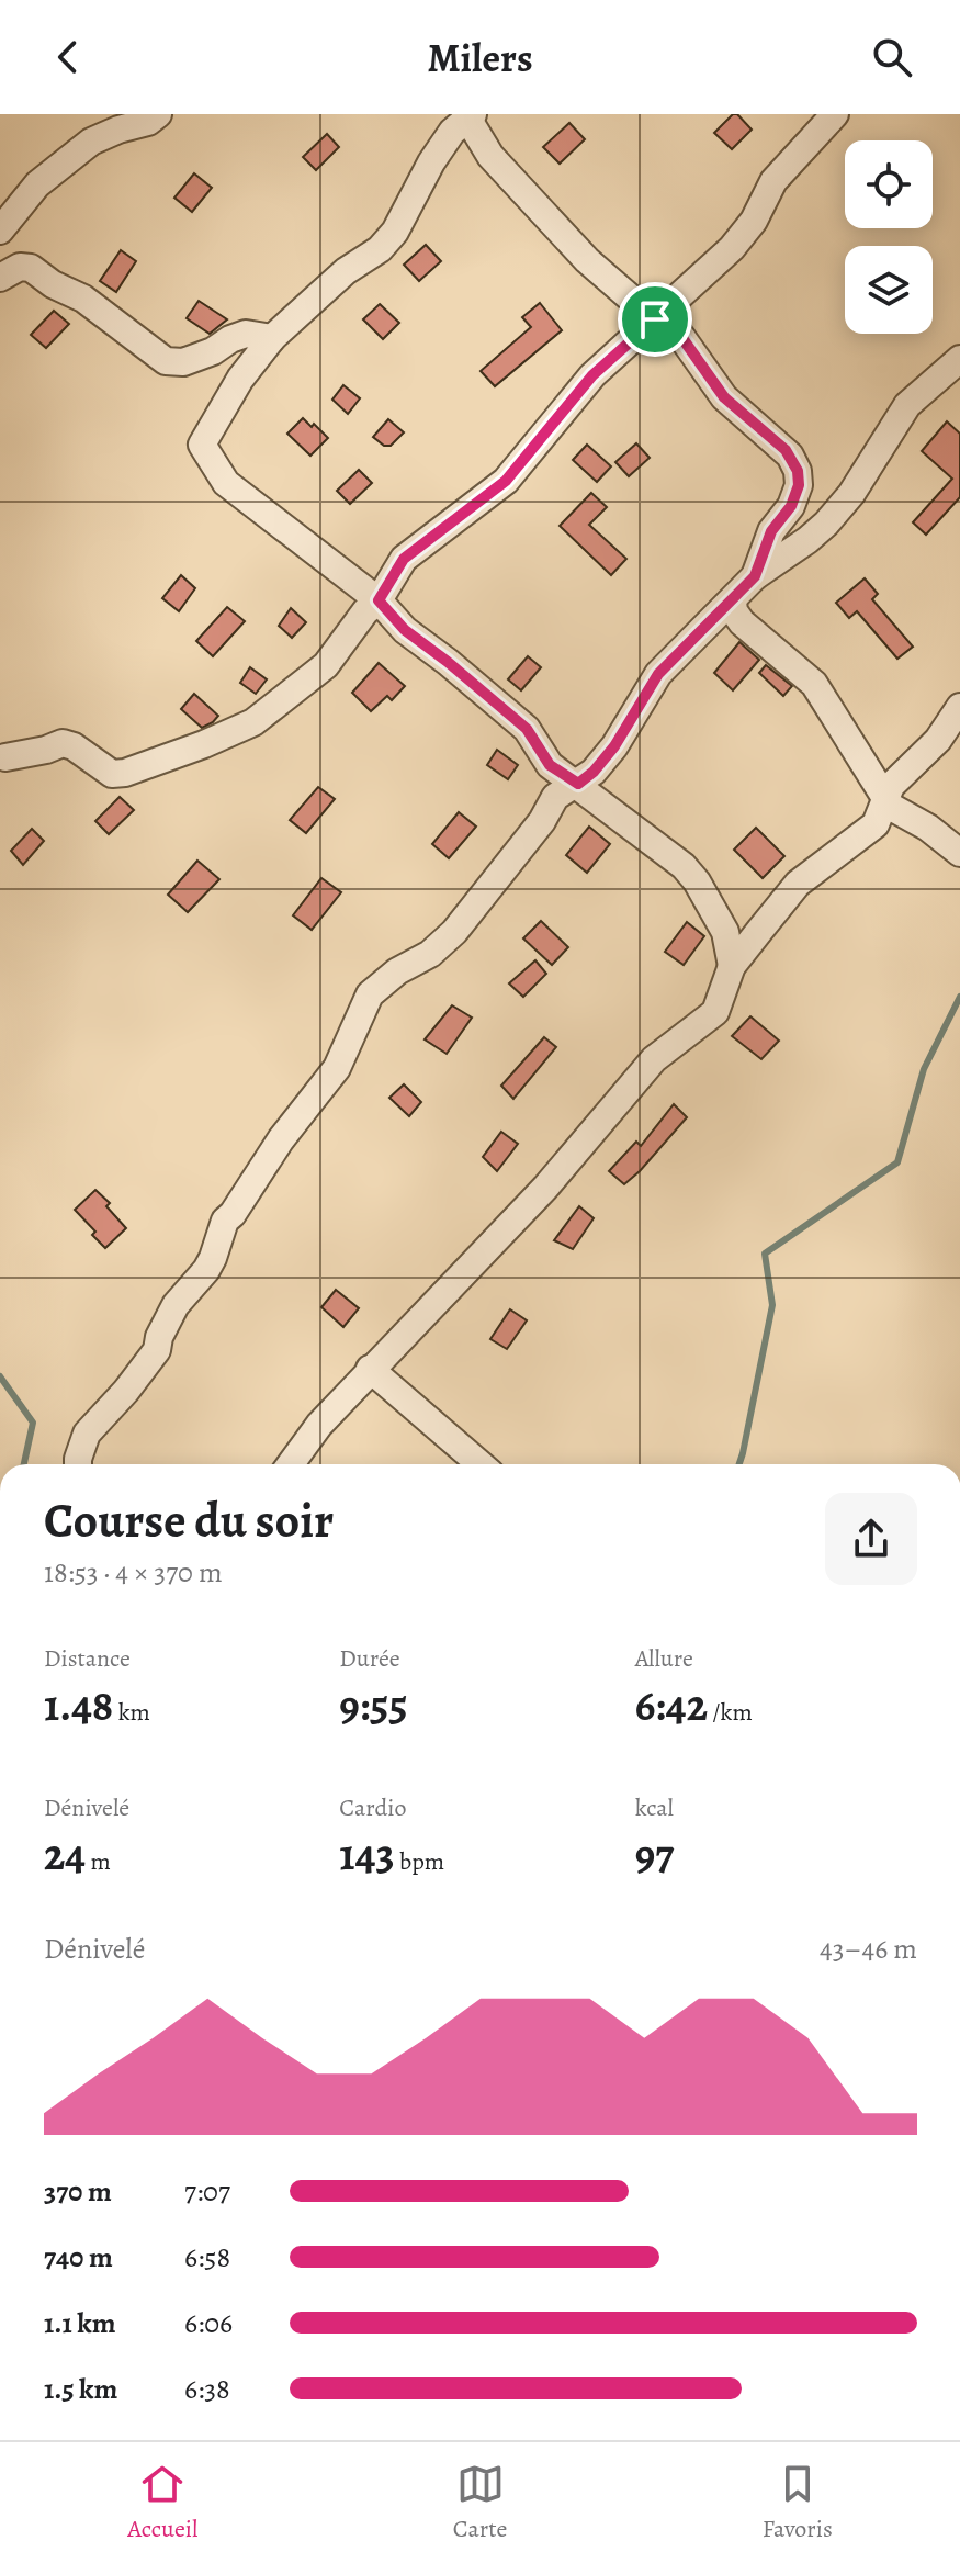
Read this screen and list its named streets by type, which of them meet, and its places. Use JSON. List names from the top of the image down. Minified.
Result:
{"page":{"header":"Milers","heading":["Course du soir","18:53 · 4 × 370 m"],"stats":[["Distance","1.48 km"],["Durée","9:55"],["Allure","6:42 /km"],["Dénivelé","24 m"],["Cardio","143 bpm"],["kcal","97"]],"chart":["Dénivelé","43–46 m"],"list":[{"name":"370 m","note":"7:07"},{"name":"740 m","note":"6:58"},{"name":"1.1 km","note":"6:06"},{"name":"1.5 km","note":"6:38"}],"tabs":["Accueil","Carte","Favoris"]}}
